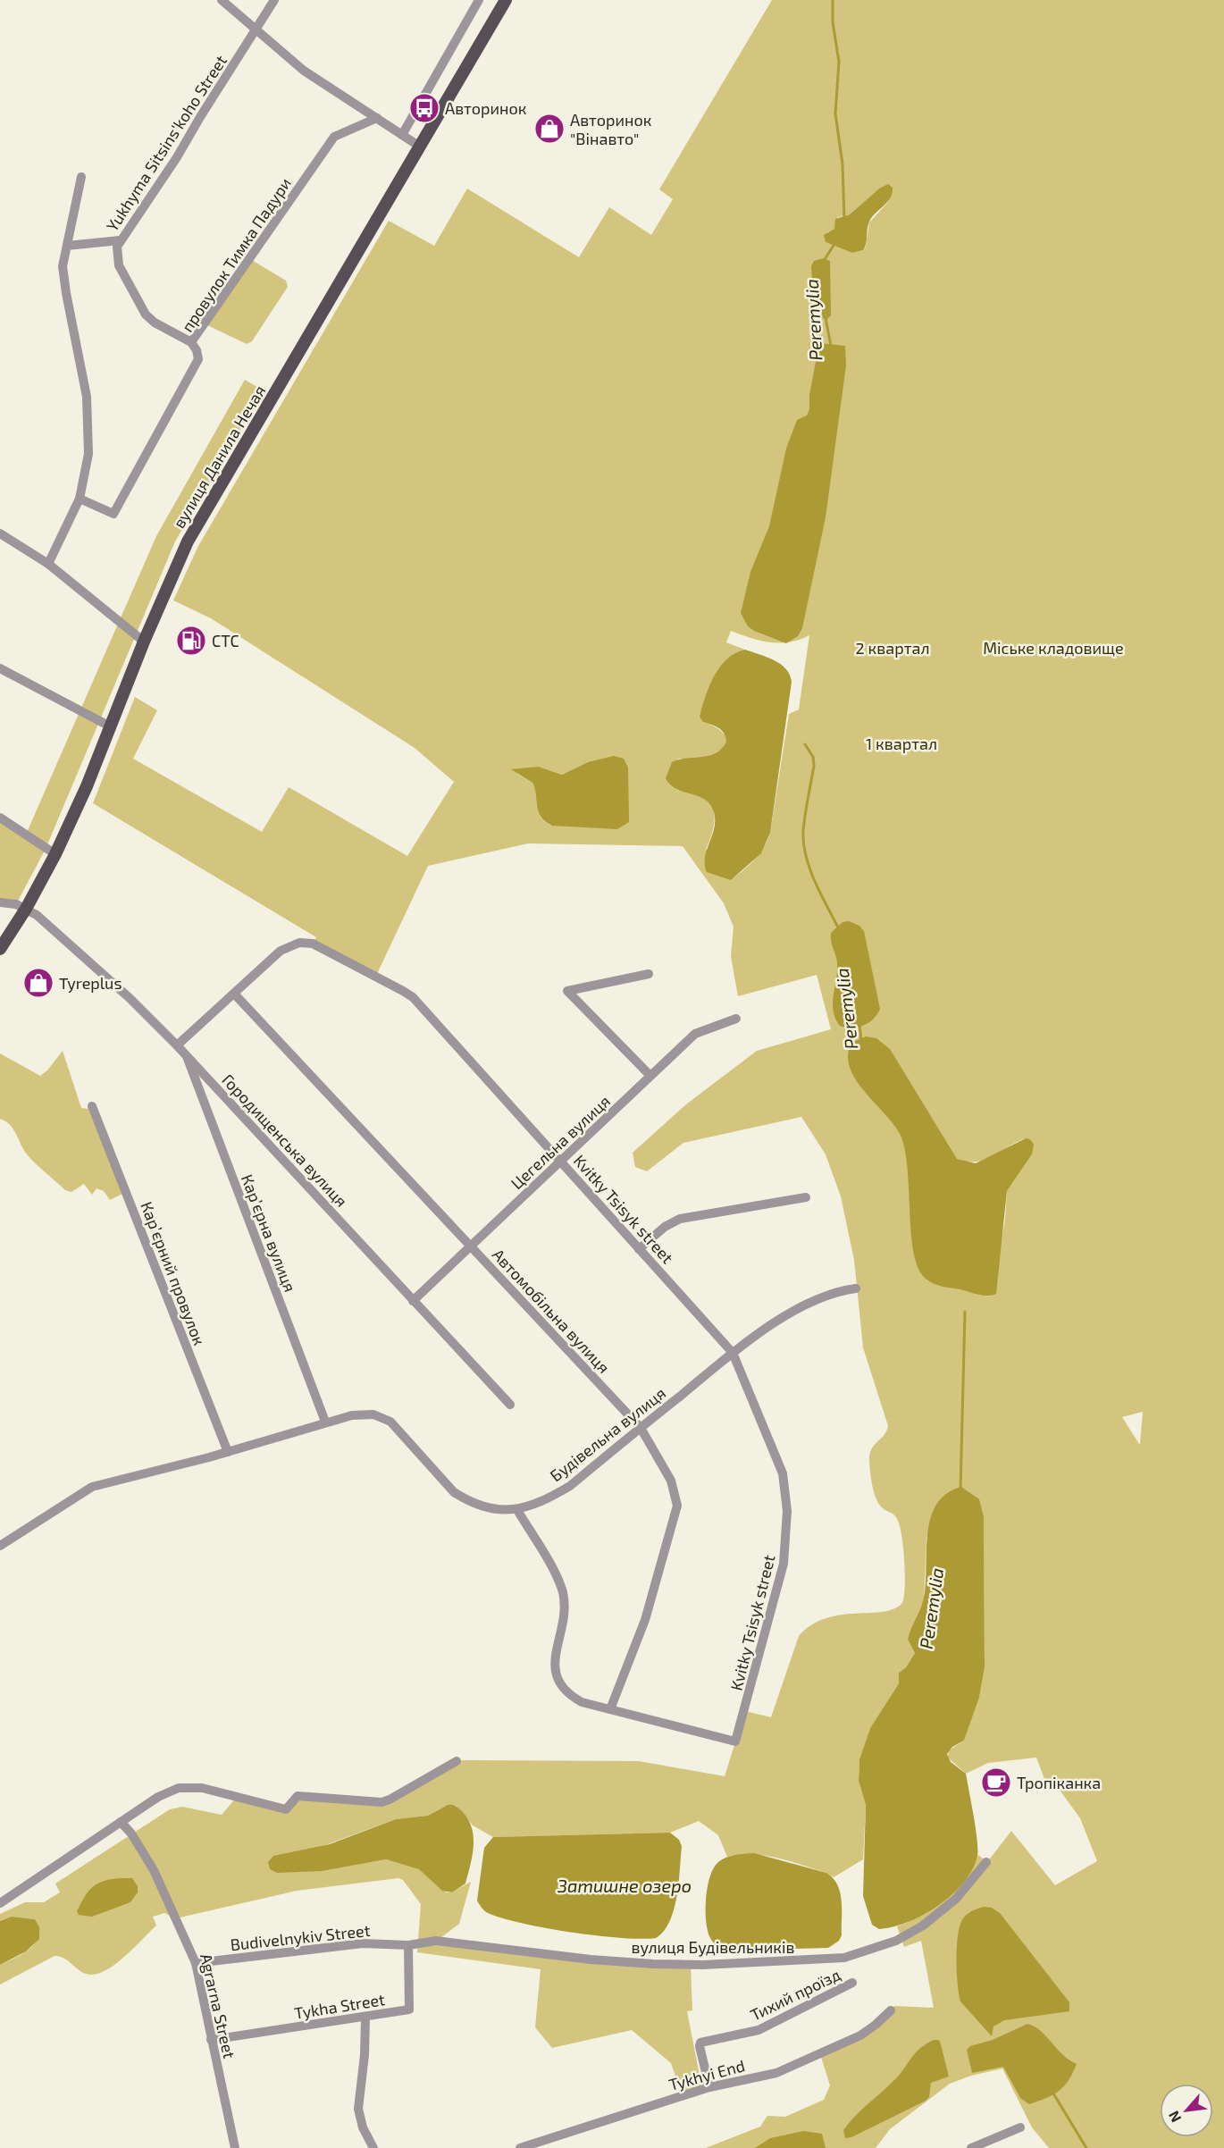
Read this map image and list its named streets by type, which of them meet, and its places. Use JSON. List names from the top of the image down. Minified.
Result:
{"streets":{"main road":["вулиця Данила Нечая"],"street":["Yukhyma Sitsins'koho Street","провулок Тимка Падури","Городищенська вулиця","Цегельна вулиця","Kvitky Tsisyk street","Карʼєрна вулиця","Карʼєрний провулок","Автомобільна вулиця","Будівельна вулиця","Budivelnykiv Street","вулиця Будівельників","Тихий проїзд","Agrarna Street","Tykha Street","Tykhyi End"]},"crossings":[["Yukhyma Sitsins'koho Street","провулок Тимка Падури"],["вулиця Данила Нечая","Городищенська вулиця"],["Городищенська вулиця","Цегельна вулиця"],["Городищенська вулиця","Kvitky Tsisyk street"],["Городищенська вулиця","Карʼєрна вулиця"],["Цегельна вулиця","Kvitky Tsisyk street"],["Цегельна вулиця","Автомобільна вулиця"],["Kvitky Tsisyk street","Автомобільна вулиця"],["Kvitky Tsisyk street","Будівельна вулиця"],["Карʼєрна вулиця","Будівельна вулиця"],["Карʼєрний провулок","Будівельна вулиця"],["Автомобільна вулиця","Будівельна вулиця"],["Budivelnykiv Street","вулиця Будівельників"],["Budivelnykiv Street","Agrarna Street"],["Budivelnykiv Street","Tykha Street"],["вулиця Будівельників","Tykha Street"],["Тихий проїзд","Tykhyi End"],["Agrarna Street","Tykha Street"]],"water":["Peremylia","Затишне озеро"],"parks":["2 квартал","Міське кладовище","1 квартал"],"places":{"bus stop":["Авторинок"],"shop":["Авторинок \"Вінавто\"","Tyreplus"],"fuel station":["СТС"],"cafe":["Тропіканка"]},"north":"bottom left"}
